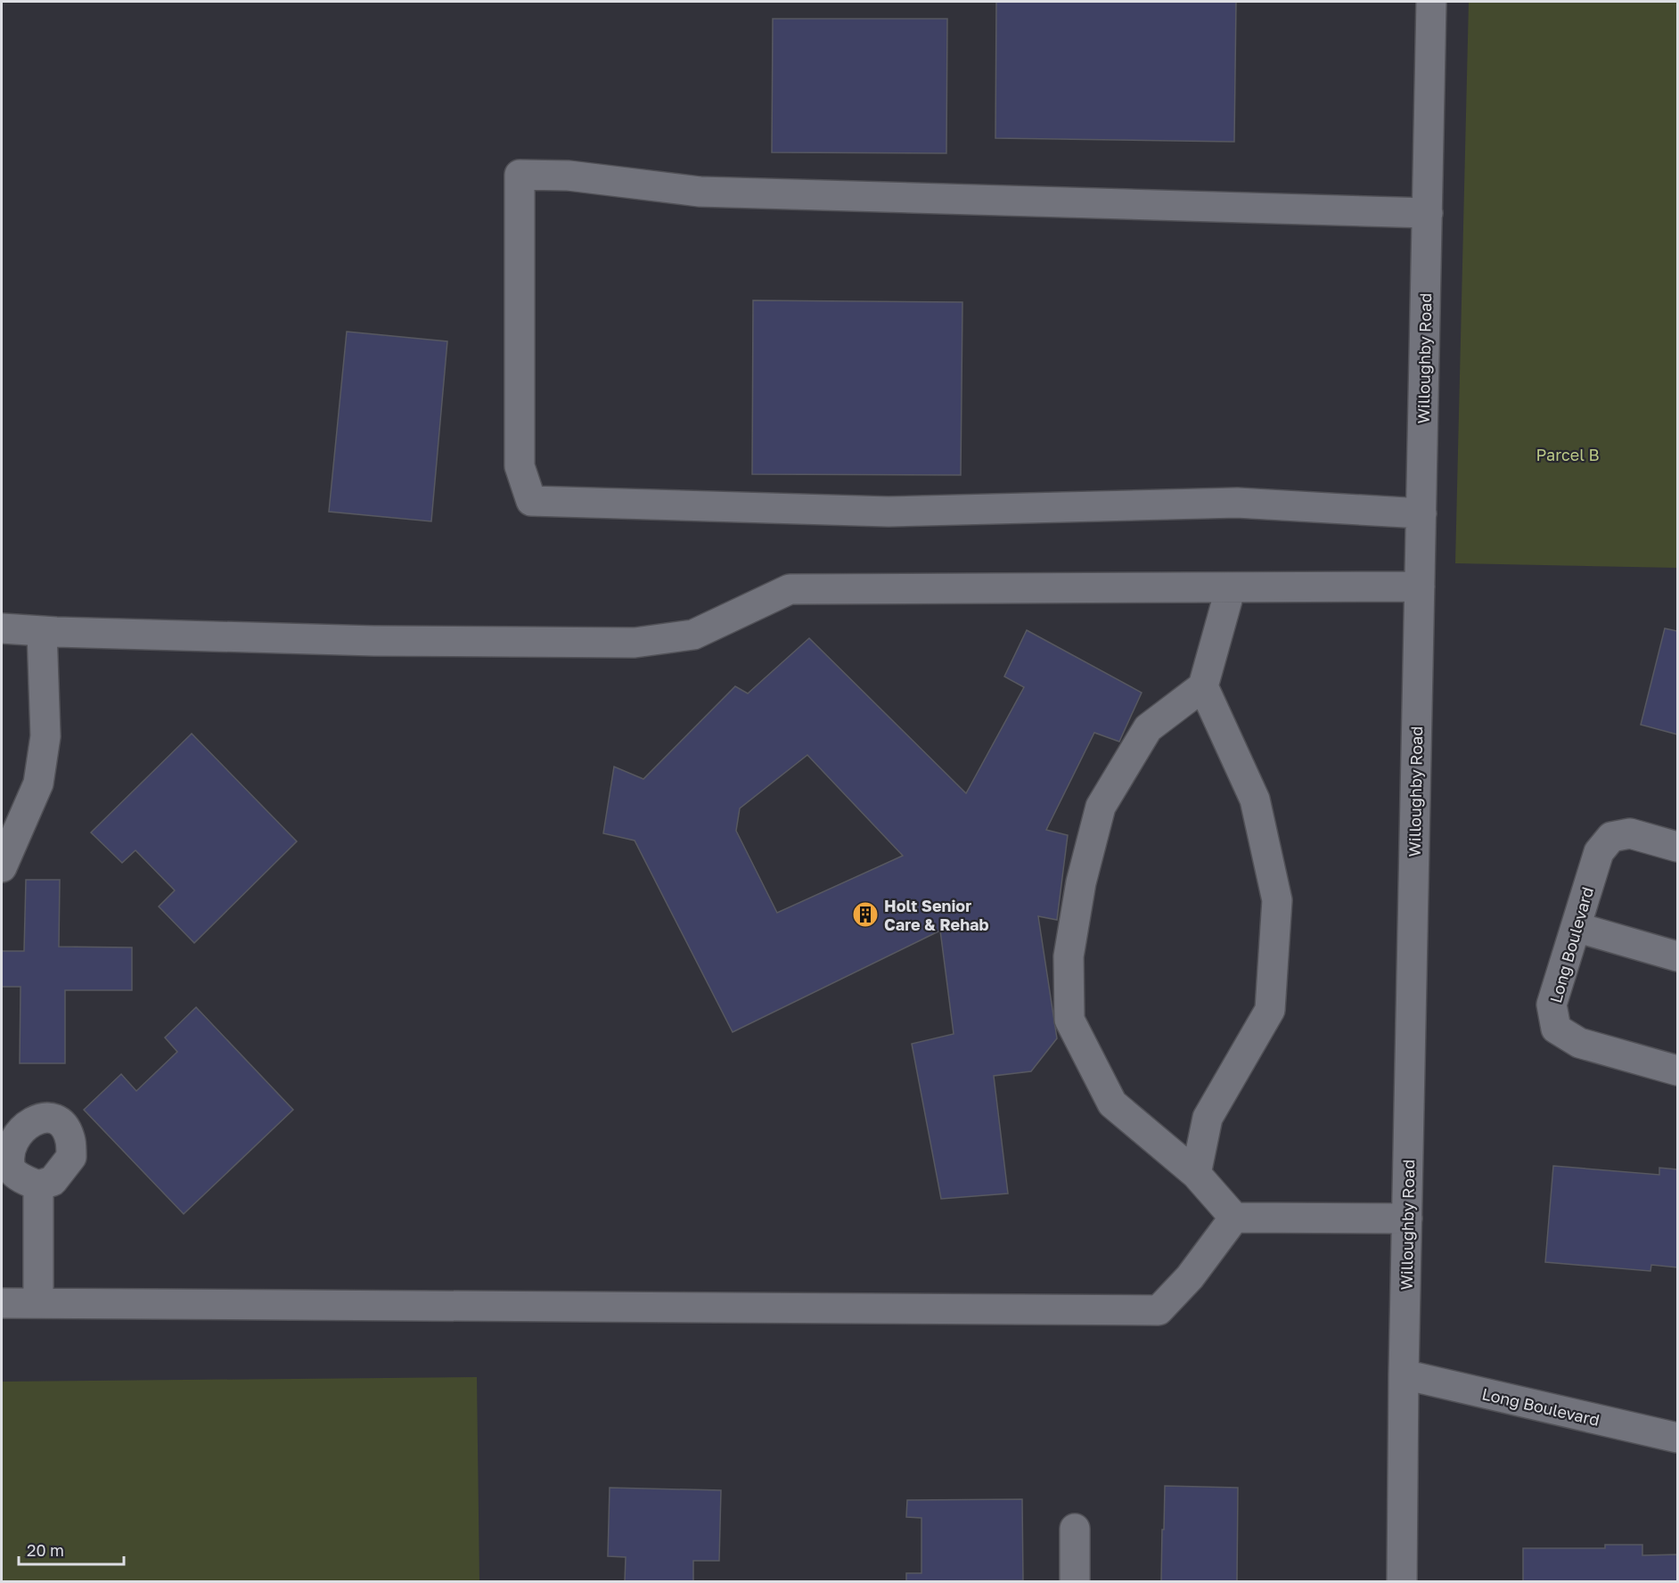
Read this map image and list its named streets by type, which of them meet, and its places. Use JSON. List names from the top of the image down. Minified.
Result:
{"streets":{"street":["Willoughby Road","Long Boulevard"]},"crossings":[["Willoughby Road","Long Boulevard"]],"parks":["Parcel B"],"places":{"building":["Holt Senior Care & Rehab"]},"scale_bar":"20 m"}
